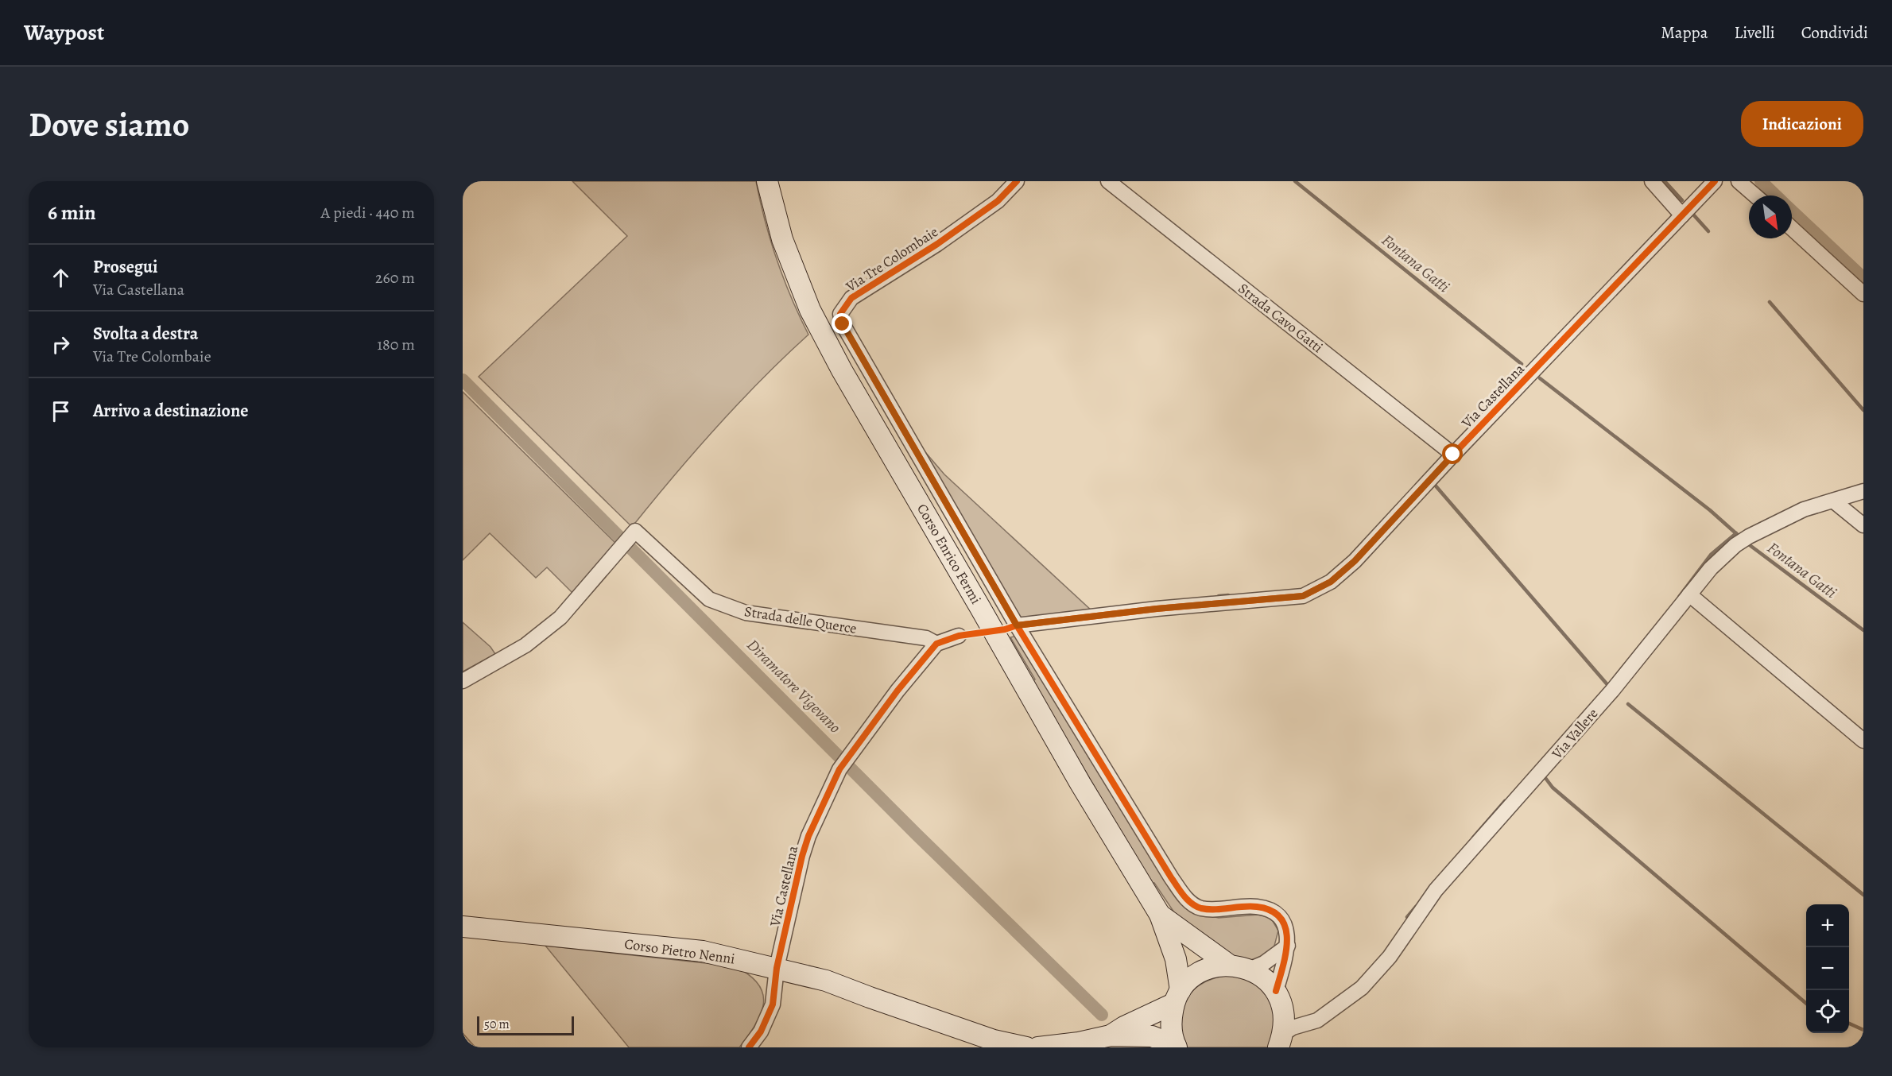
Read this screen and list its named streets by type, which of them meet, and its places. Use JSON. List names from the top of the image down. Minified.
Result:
{"streets":{"main road":["Corso Enrico Fermi","Corso Pietro Nenni"],"street":["Via Tre Colombaie","Strada Cavo Gatti","Via Castellana","Strada delle Querce","Via Vallere"]},"crossings":[["Via Tre Colombaie","Via Castellana"],["Strada Cavo Gatti","Via Castellana"],["Via Castellana","Strada delle Querce"],["Via Castellana","Corso Pietro Nenni"]],"water":["Fontana Gatti","Diramatore Vigevano"],"scale_bar":"50 m","north":"bottom right","page":{"header":"Waypost","nav":["Mappa","Livelli","Condividi"],"buttons":"Indicazioni","title":"Dove siamo","heading":["6 min","A piedi · 440 m"],"list":[["Prosegui","Via Castellana","260 m"],["Svolta a destra","Via Tre Colombaie","180 m"],"Arrivo a destinazione"],"map_buttons":["+","−"],"scale":"50 m"}}
